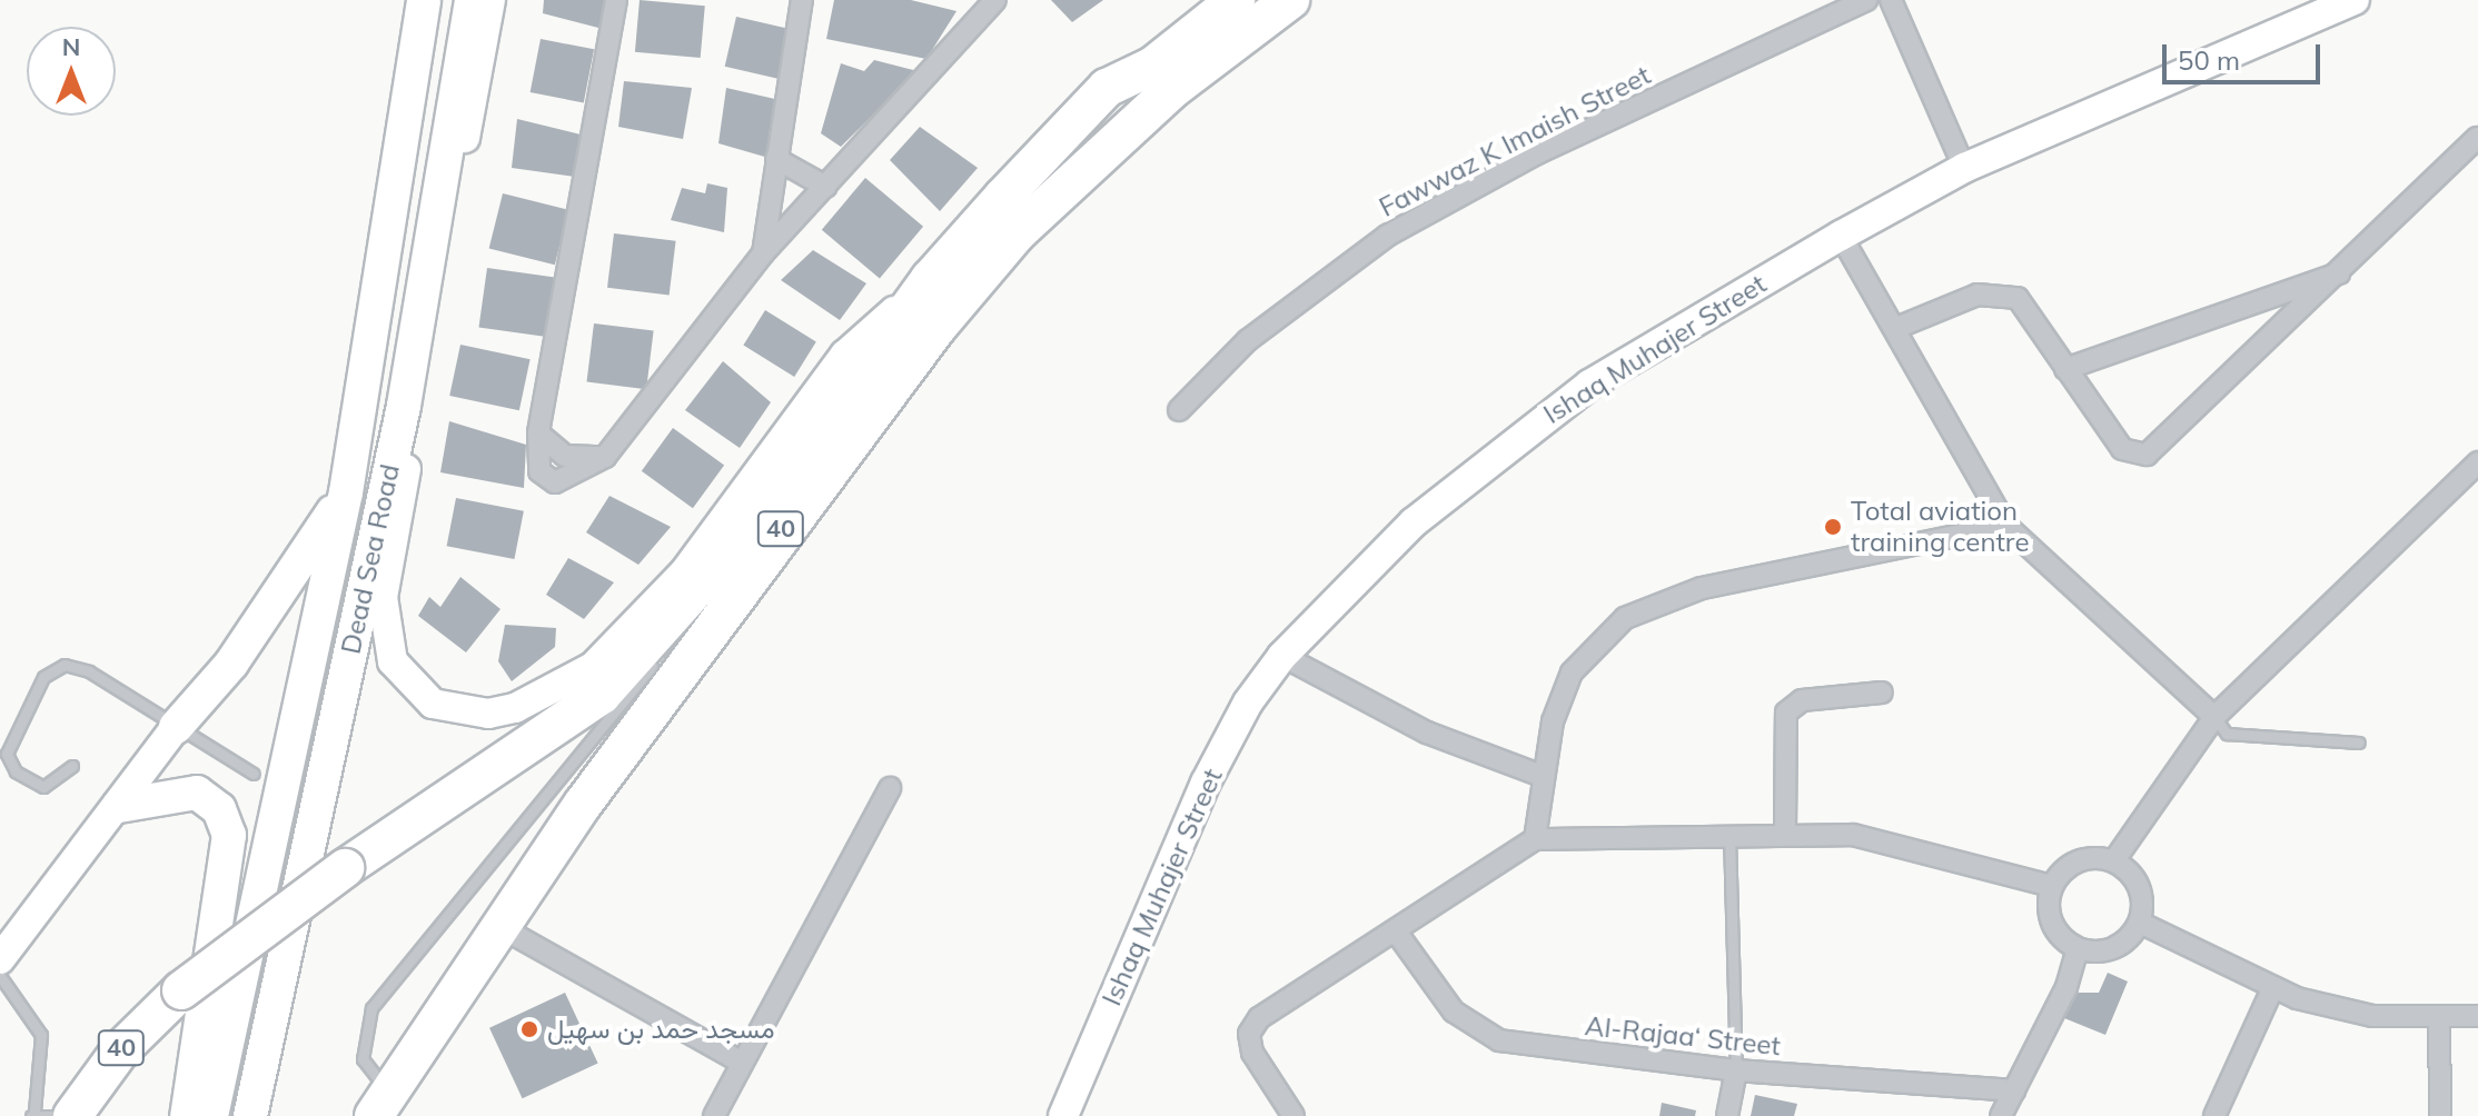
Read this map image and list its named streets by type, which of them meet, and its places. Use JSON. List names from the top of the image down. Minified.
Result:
{"streets":{"highway":["40"],"main road":["Dead Sea Road"],"street":["Fawwaz K Imaish Street","Ishaq Muhajer Street","Al-Rajaa‘ Street"]},"places":["Total aviation training centre","مسجد حمد بن سهيل"],"scale_bar":"50 m","north":"top"}
